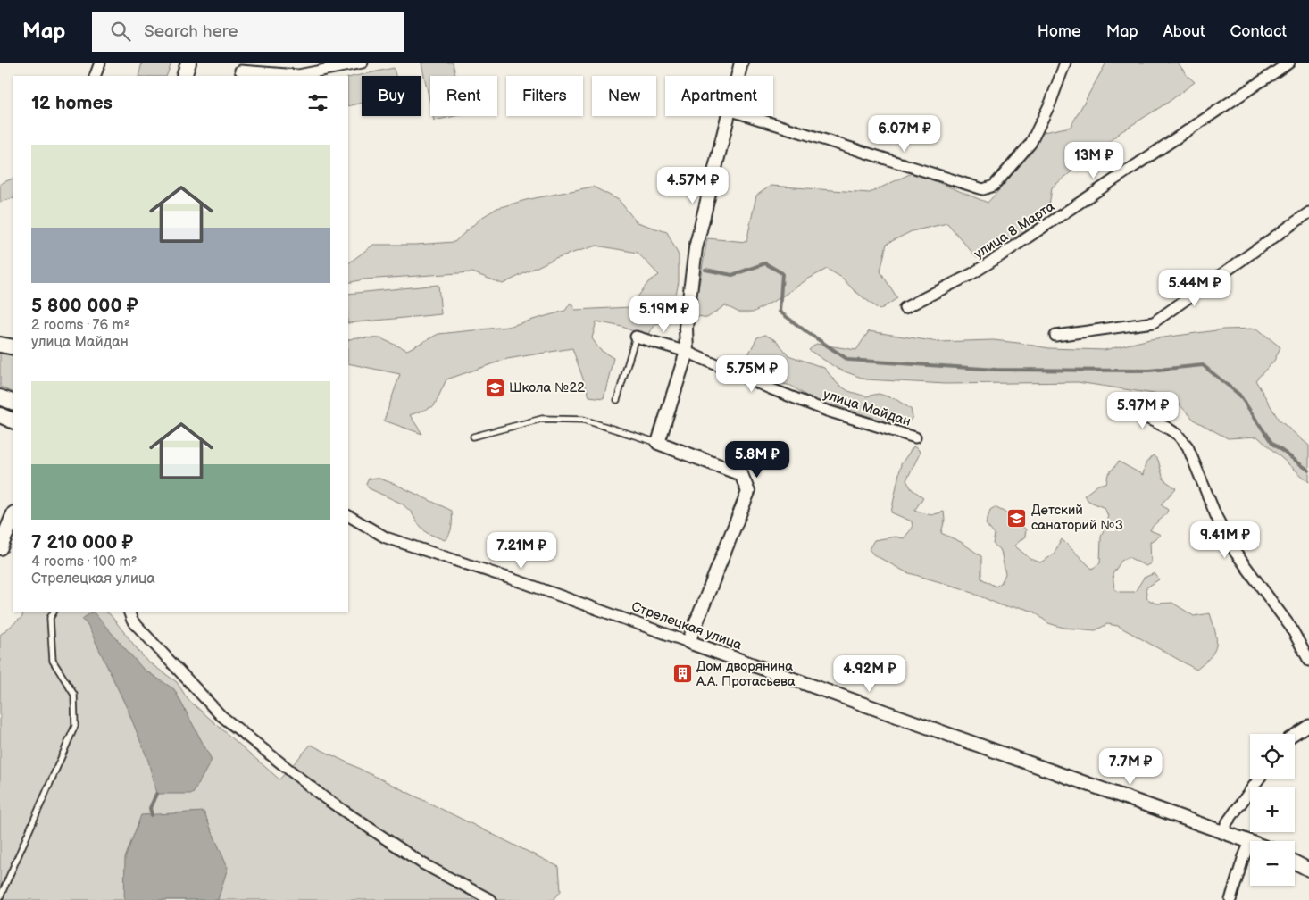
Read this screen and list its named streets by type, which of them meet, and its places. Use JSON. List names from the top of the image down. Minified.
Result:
{"streets":{"street":["улица 8 Марта","улица Майдан","Стрелецкая улица"]},"places":{"school or university":["Школа №22","Детский санаторий №3"],"building":["Дом дворянина А.А. Протасьева"]},"page":{"header":"Map","search":"Search here","nav":["Home","Map","About","Contact"],"chip":["Buy","Rent","Filters","New","Apartment"],"heading":"12 homes","price":["6.07M ₽","13M ₽","4.57M ₽","5.44M ₽","5.19M ₽","5.75M ₽","5.97M ₽","5.8M ₽","9.41M ₽","7.21M ₽","4.92M ₽","7.7M ₽"],"list":[{"name":"5 800 000 ₽","note":"2 rooms · 76 m² · улица Майдан"},{"name":"7 210 000 ₽","note":"4 rooms · 100 m² · Стрелецкая улица"}],"map_buttons":["+","−"]}}
